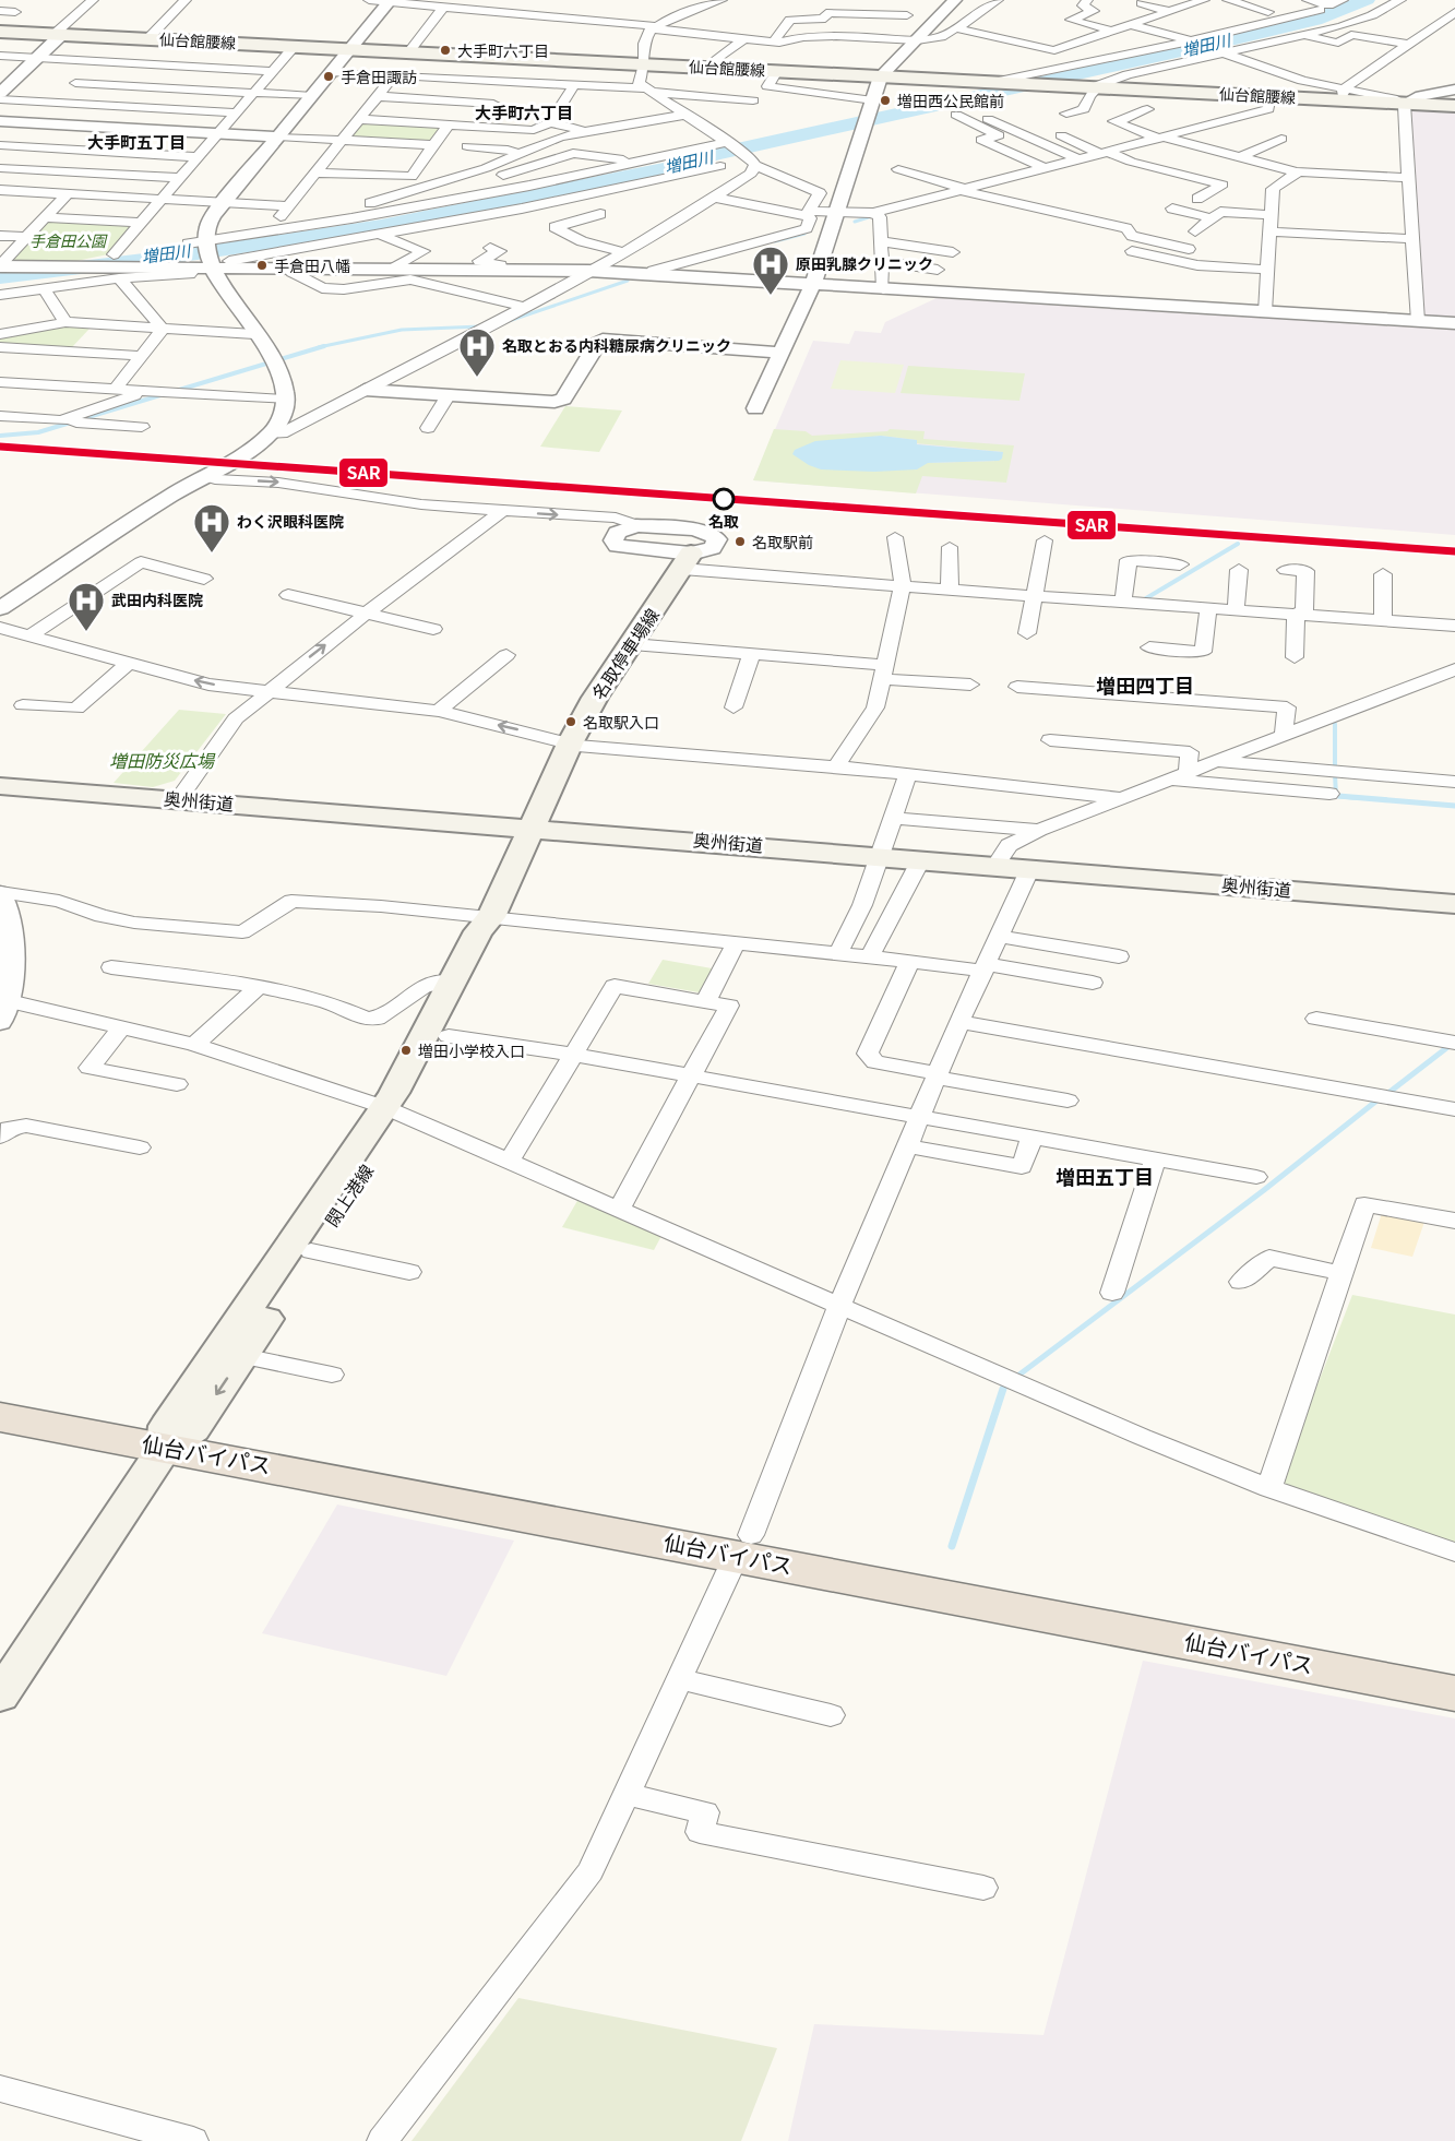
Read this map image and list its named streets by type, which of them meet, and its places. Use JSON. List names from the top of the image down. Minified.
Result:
{"streets":{"highway":["仙台バイパス"],"main road":["仙台館腰線","名取停車場線","奥州街道","閖上港線"]},"crossings":[["名取停車場線","奥州街道"],["名取停車場線","閖上港線"],["奥州街道","閖上港線"],["閖上港線","仙台バイパス"]],"districts":["大手町六丁目","大手町五丁目","増田四丁目","増田五丁目"],"water":["増田川"],"parks":["手倉田公園","増田防災広場"],"places":{"other":["大手町六丁目","手倉田諏訪","増田西公民館前","手倉田八幡","名取","名取駅前","名取駅入口","増田小学校入口"],"hospital":["原田乳腺クリニック","名取とおる内科糖尿病クリニック","わく沢眼科医院","武田内科医院"]},"lines":["transit line SAR"]}
